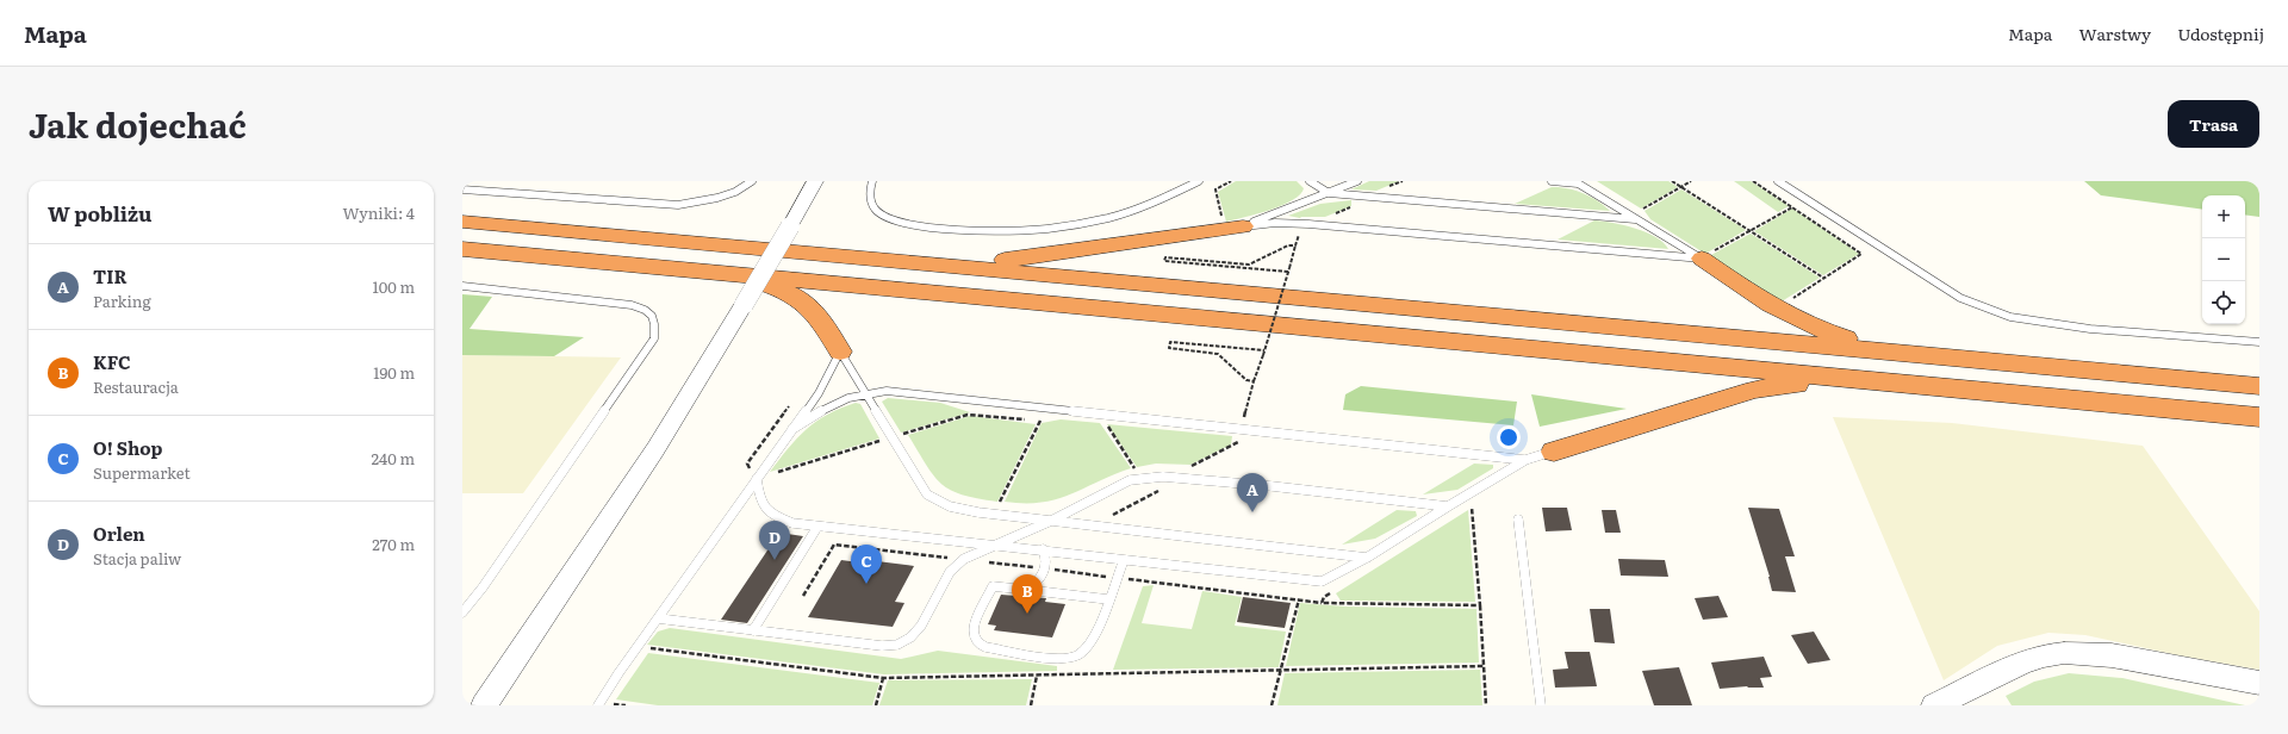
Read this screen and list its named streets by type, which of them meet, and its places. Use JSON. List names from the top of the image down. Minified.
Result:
{"page":{"header":"Mapa","nav":["Mapa","Warstwy","Udostępnij"],"title":"Jak dojechać","buttons":"Trasa","heading":["W pobliżu","Wyniki: 4"],"map_buttons":["+","−"],"list":[{"mark":"A","name":"TIR","note":"Parking","value":"100 m"},{"mark":"B","name":"KFC","note":"Restauracja","value":"190 m"},{"mark":"C","name":"O! Shop","note":"Supermarket","value":"240 m"},{"mark":"D","name":"Orlen","note":"Stacja paliw","value":"270 m"}],"pins":["A","D","C","B"]}}
